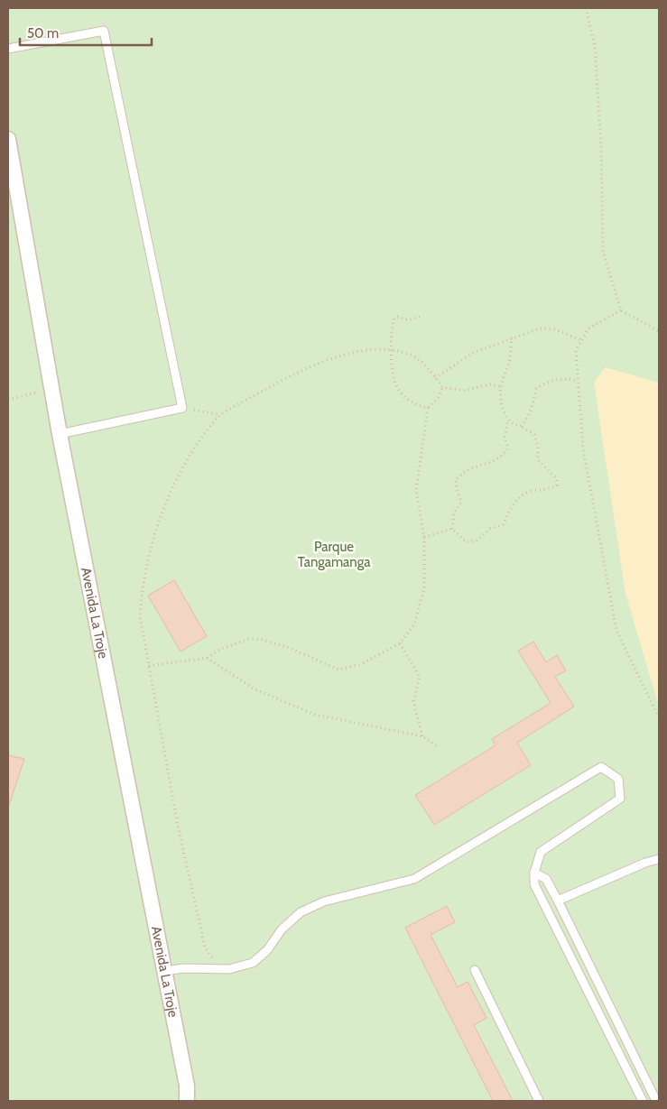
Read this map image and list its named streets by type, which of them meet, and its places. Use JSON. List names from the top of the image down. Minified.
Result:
{"streets":{"street":["Avenida La Troje"]},"parks":["Parque Tangamanga"],"scale_bar":"50 m"}
